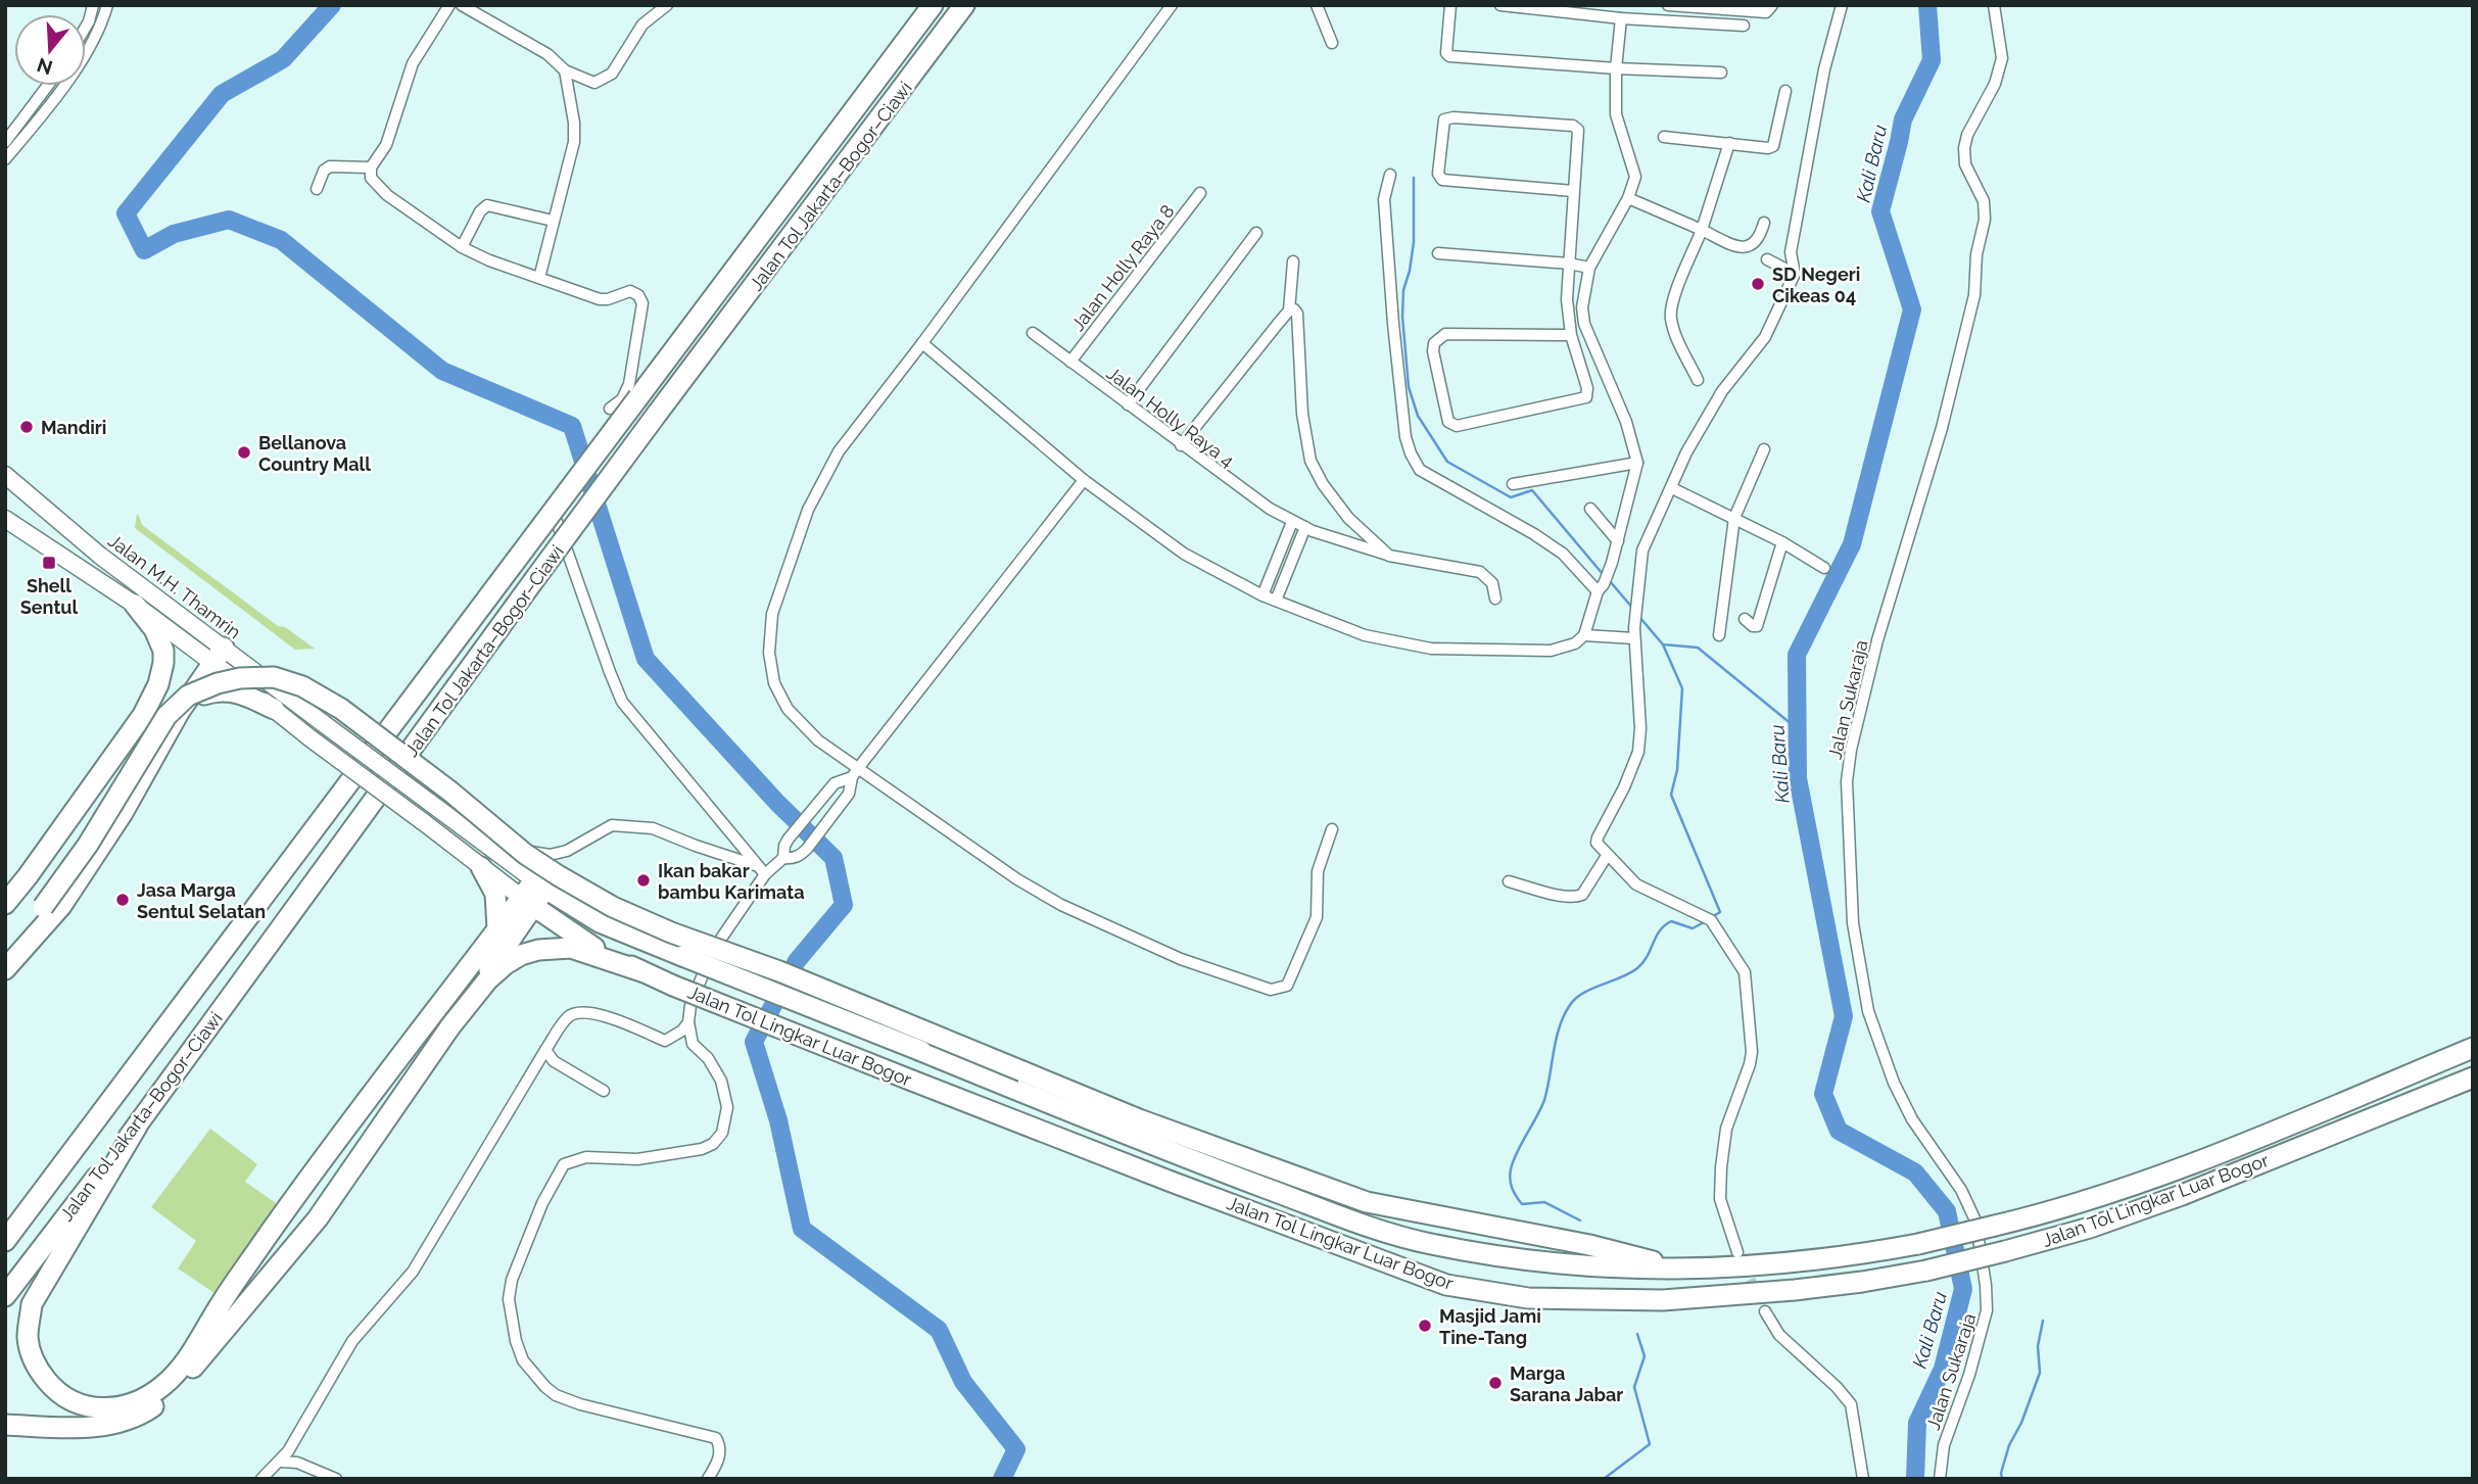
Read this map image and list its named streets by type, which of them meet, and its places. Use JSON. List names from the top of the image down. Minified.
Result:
{"streets":{"highway":["Jalan Tol Jakarta–Bogor–Ciawi","Jalan Tol Lingkar Luar Bogor"],"main road":["Jalan M.H. Thamrin"],"street":["Jalan Holly Raya 8","Jalan Holly Raya 4","Jalan Sukaraja"]},"crossings":[["Jalan Holly Raya 8","Jalan Holly Raya 4"],["Jalan M.H. Thamrin","Jalan Tol Lingkar Luar Bogor"]],"water":["Kali Baru"],"places":{"other":["SD Negeri Cikeas 04","Mandiri","Bellanova Country Mall","Ikan bakar bambu Karimata","Jasa Marga Sentul Selatan","Masjid Jami Tine-Tang","Marga Sarana Jabar"],"transit":["Shell Sentul"]},"north":"bottom"}
